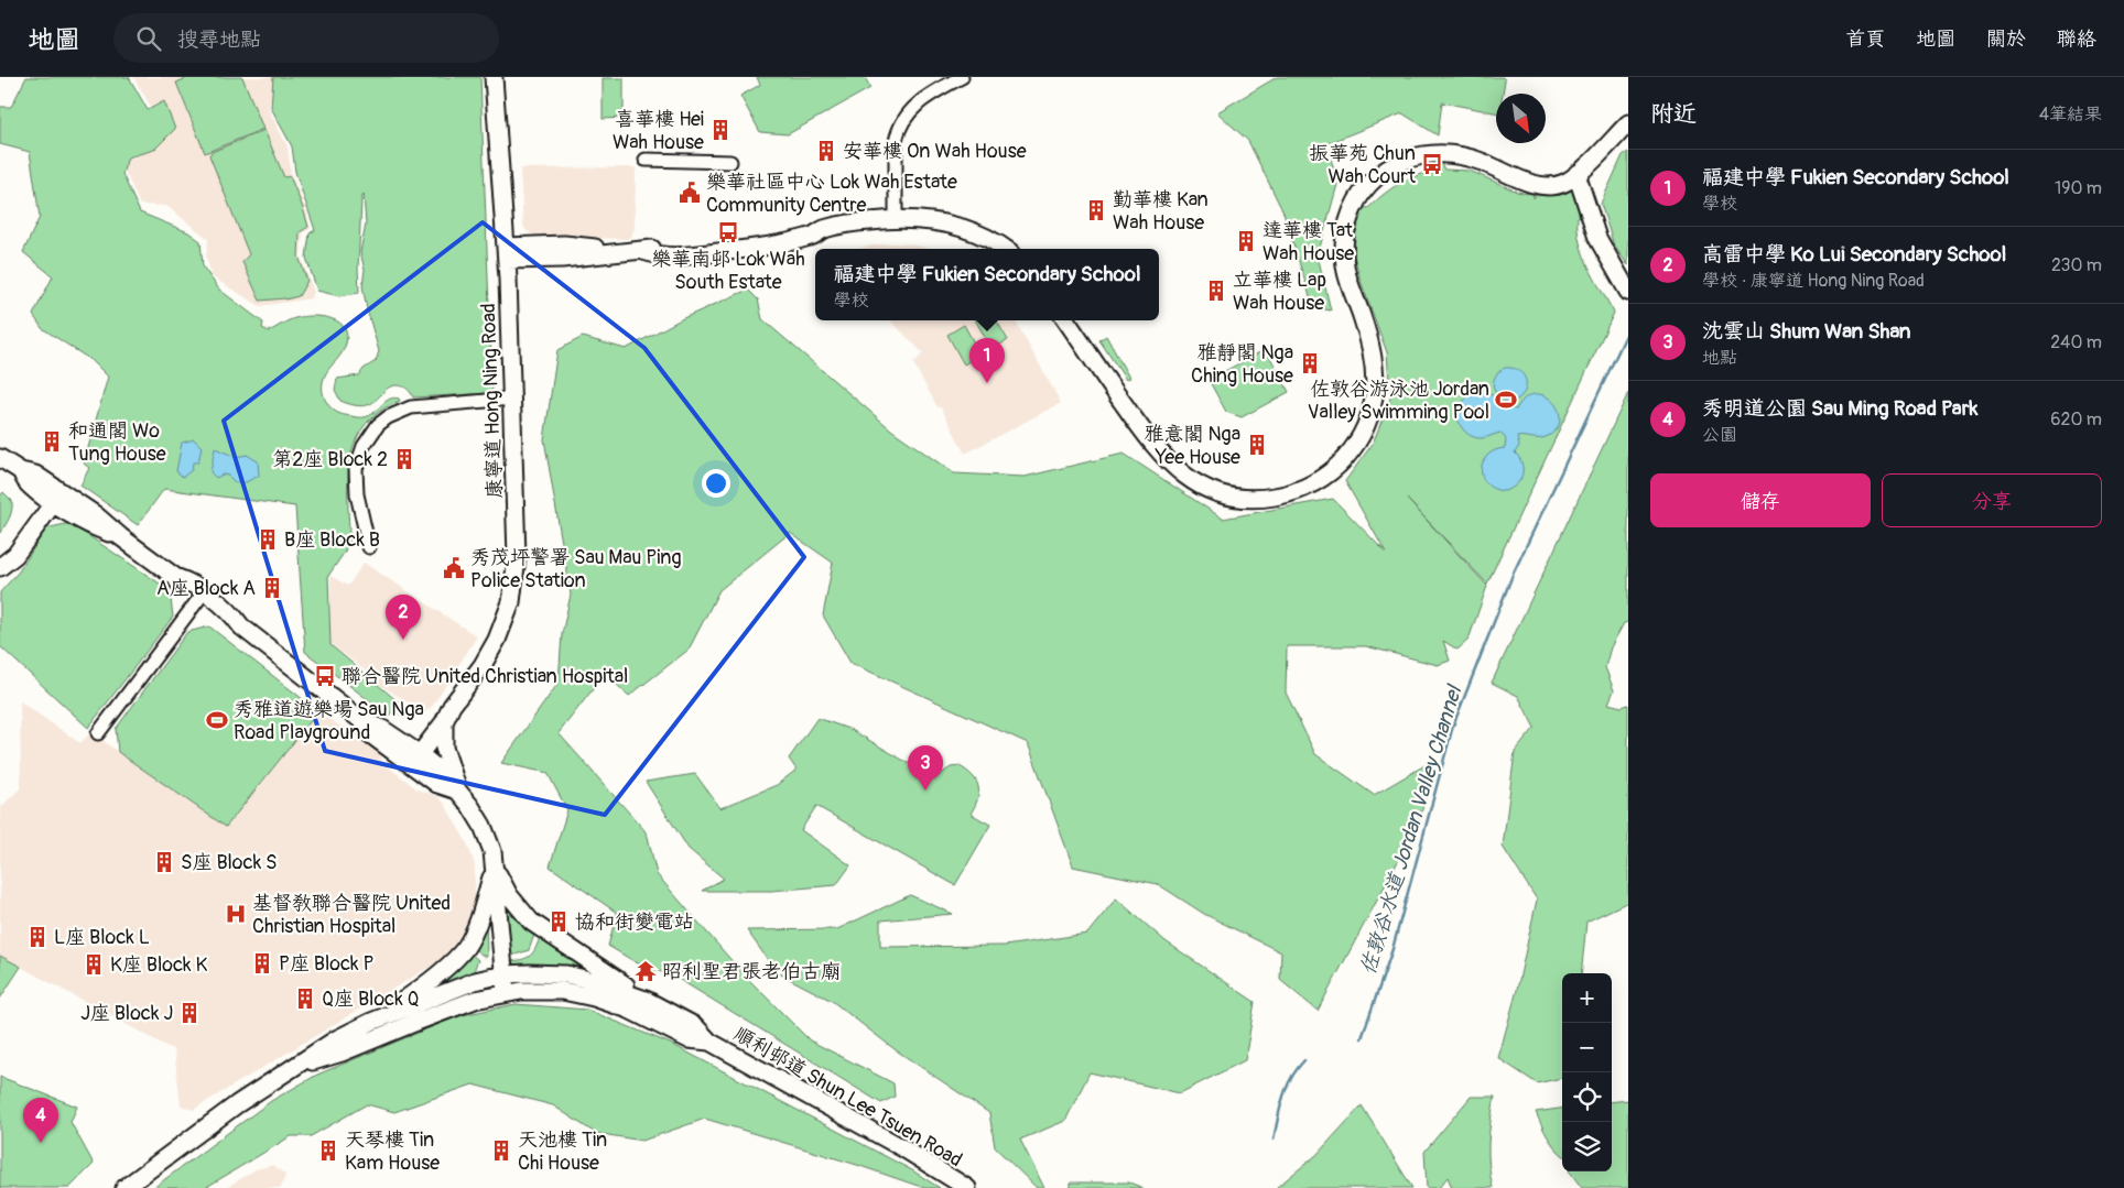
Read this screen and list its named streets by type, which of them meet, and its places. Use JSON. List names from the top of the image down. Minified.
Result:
{"streets":{"main road":["康寧道 Hong Ning Road","順利邨道 Shun Lee Tsuen Road"]},"water":["佐敦谷水道 Jordan Valley Channel"],"places":{"building":["喜華樓 Hei Wah House","安華樓 On Wah House","勤華樓 Kan Wah House","達華樓 Tat Wah House","立華樓 Lap Wah House","雅靜閣 Nga Ching House","和通閣 Wo Tung House","雅意閣 Nga Yee House","第2座 Block 2","B座 Block B","A座 Block A","S座 Block S","協和街變電站","L座 Block L","P座 Block P","K座 Block K","Q座 Block Q","J座 Block J","天琴樓 Tin Kam House","天池樓 Tin Chi House"],"bus stop":["振華苑 Chun Wah Court","樂華南邨 Lok Wah South Estate","聯合醫院 United Christian Hospital"],"public building":["樂華社區中心 Lok Wah Estate Community Centre","秀茂坪警署 Sau Mau Ping Police Station"],"sports":["佐敦谷游泳池 Jordan Valley Swimming Pool","秀雅道遊樂場 Sau Nga Road Playground"],"hospital":["基督教聯合醫院 United Christian Hospital"],"temple":["昭利聖君張老伯古廟"]},"north":"bottom right","page":{"header":"地圖","search":"搜尋地點","nav":["首頁","地圖","關於","聯絡"],"heading":["附近","4筆結果"],"list":[{"mark":"1","name":"福建中學 Fukien Secondary School","note":"學校","value":"190 m"},{"mark":"2","name":"高雷中學 Ko Lui Secondary School","note":"學校 · 康寧道 Hong Ning Road","value":"230 m"},{"mark":"3","name":"沈雲山 Shum Wan Shan","note":"地點","value":"240 m"},{"mark":"4","name":"秀明道公園 Sau Ming Road Park","note":"公園","value":"620 m"}],"popup":["福建中學 Fukien Secondary School","學校"],"pins":["1","2","3","4"],"buttons":["儲存","分享"],"map_buttons":["+","−"]}}
